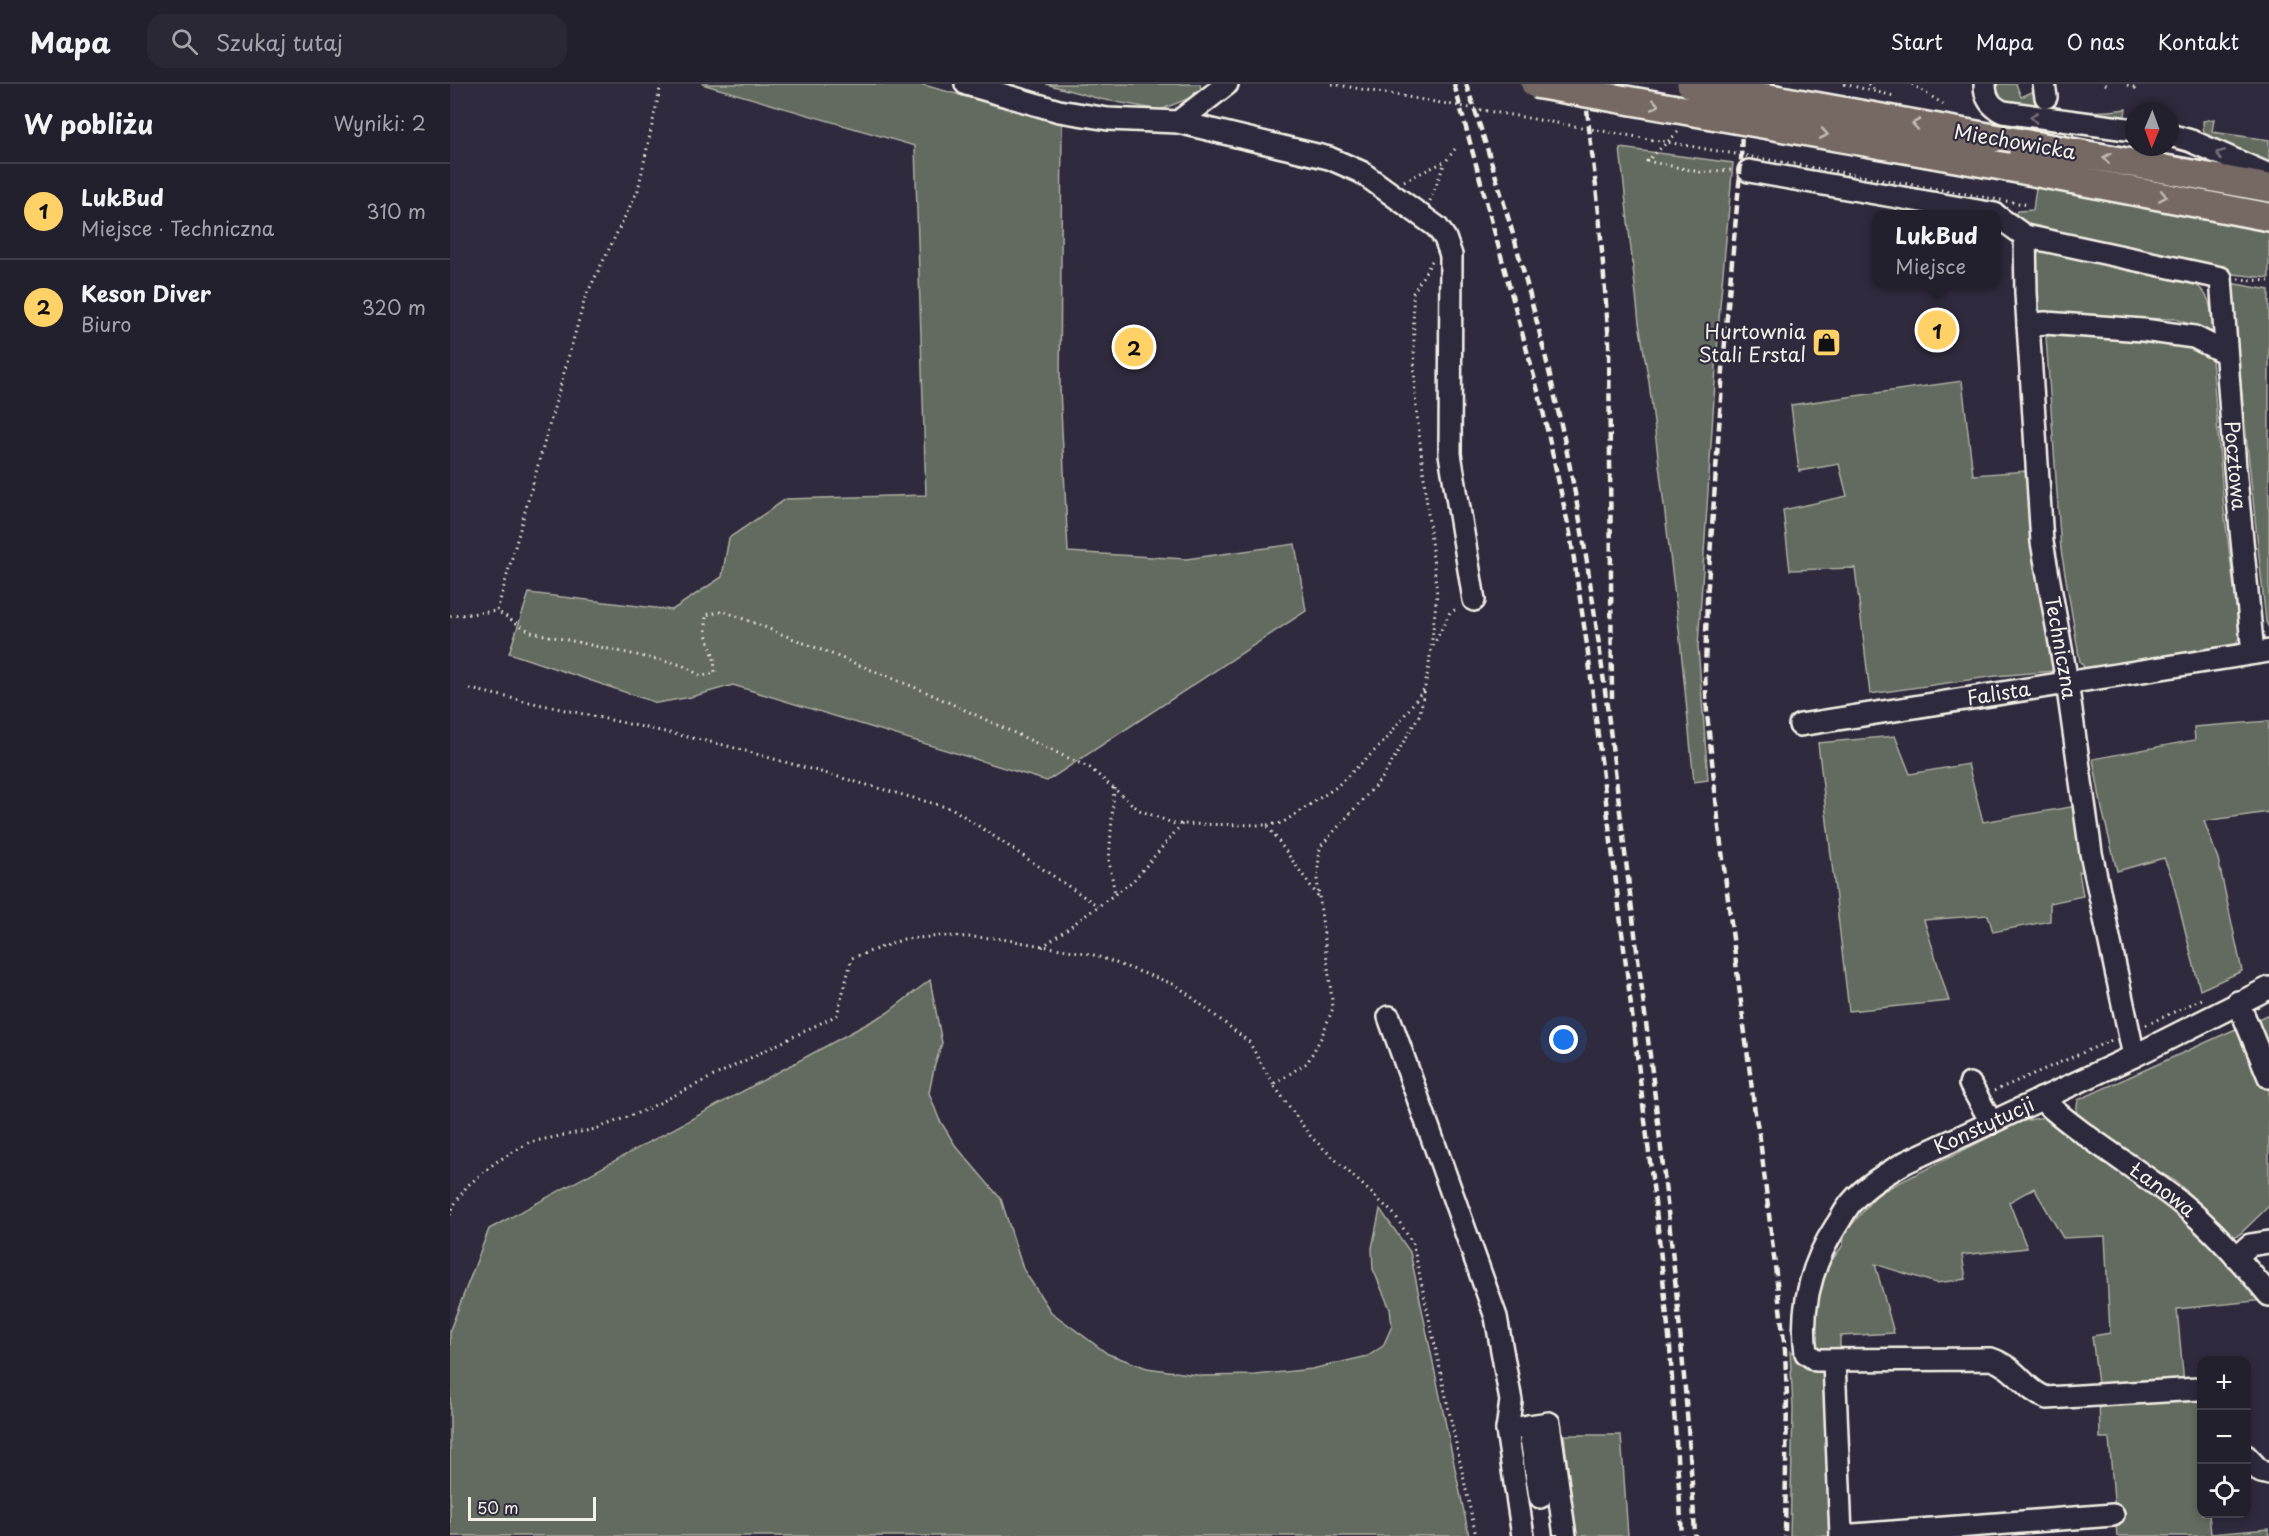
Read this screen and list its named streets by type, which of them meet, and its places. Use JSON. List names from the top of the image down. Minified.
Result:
{"streets":{"main road":["Miechowicka"],"street":["Pocztowa","Techniczna","Falista","Konstytucji","Łanowa"]},"crossings":[["Pocztowa","Falista"],["Techniczna","Falista"],["Techniczna","Konstytucji"],["Konstytucji","Łanowa"]],"places":{"shop":["Hurtownia Stali Erstal"]},"scale_bar":"50 m","north":"bottom","page":{"header":"Mapa","search":"Szukaj tutaj","nav":["Start","Mapa","O nas","Kontakt"],"heading":["W pobliżu","Wyniki: 2"],"list":[{"mark":"1","name":"LukBud","note":"Miejsce · Techniczna","value":"310 m"},{"mark":"2","name":"Keson Diver","note":"Biuro","value":"320 m"}],"popup":["LukBud","Miejsce"],"pins":["1","2"],"map_buttons":["+","−"],"scale":"50 m"}}
